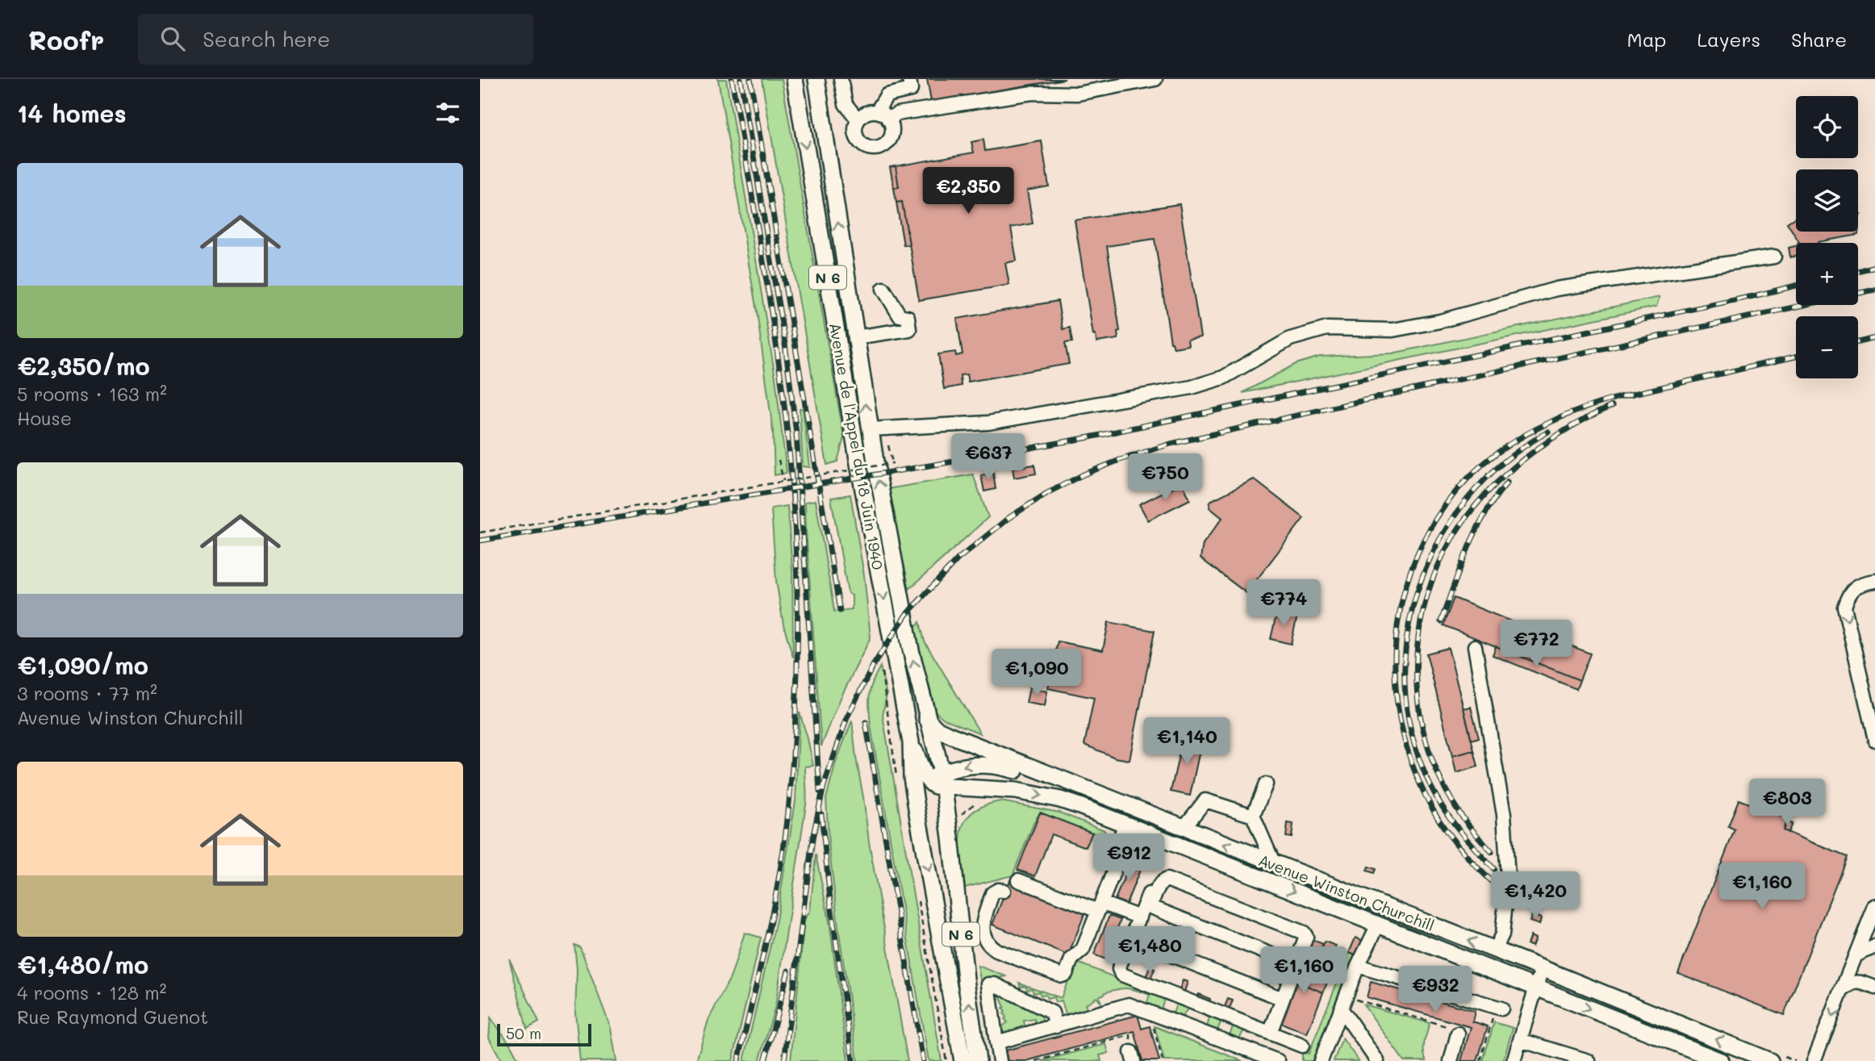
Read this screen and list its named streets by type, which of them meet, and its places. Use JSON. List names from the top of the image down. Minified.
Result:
{"streets":{"main road":["N 6","Avenue de l'Appel du 18 Juin 1940","Avenue Winston Churchill"]},"crossings":[["N 6","Avenue de l'Appel du 18 Juin 1940"],["N 6","Avenue Winston Churchill"]],"scale_bar":"50 m","page":{"header":"Roofr","search":"Search here","nav":["Map","Layers","Share"],"heading":"14 homes","map_buttons":["+","−"],"list":[{"name":"€2,350/mo","note":"5 rooms · 163 m² · House"},{"name":"€1,090/mo","note":"3 rooms · 77 m² · Avenue Winston Churchill"},{"name":"€1,480/mo","note":"4 rooms · 128 m² · Rue Raymond Guenot"}],"price":["€2,350","€637","€750","€774","€772","€1,090","€1,140","€803","€912","€1,160","€1,420","€1,480","€1,160","€932"],"scale":"50 m"}}
